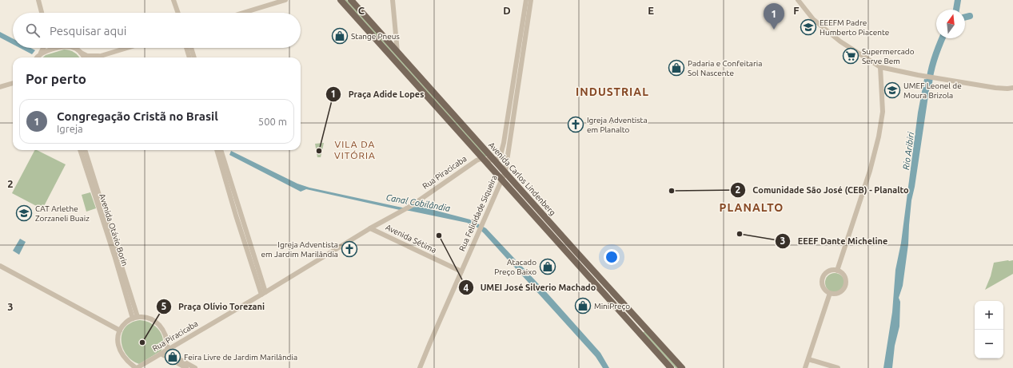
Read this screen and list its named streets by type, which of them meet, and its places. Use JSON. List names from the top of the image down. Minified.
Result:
{"streets":{"main road":["Avenida Carlos Lindenberg"],"street":["Rua Piracicaba","Rua Felicidade Siqueira","Avenida Otávio Borin","Avenida Sétima"]},"crossings":[["Rua Piracicaba","Avenida Carlos Lindenberg"],["Rua Piracicaba","Avenida Otávio Borin"],["Rua Piracicaba","Avenida Sétima"],["Avenida Carlos Lindenberg","Rua Felicidade Siqueira"],["Rua Felicidade Siqueira","Avenida Sétima"]],"districts":["INDUSTRIAL","VILA DA VITÓRIA","PLANALTO"],"water":["Rio Aribiri","Canal Cobilândia"],"places":{"school or university":["EEEFM Padre Humberto Piacente","UMEF Leonel de Moura Brizola","CAT Arlethe Zorzaneli Buaiz"],"shop":["Stange Pneus","Padaria e Confeitaria Sol Nascente","Atacado Preço Baixo","MiniPreço","Feira Livre de Jardim Marilândia"],"supermarket":["Supermercado Serve Bem"],"church":["Igreja Adventista em Planalto","Igreja Adventista em Jardim Marilândia"],"other":["Praça Adide Lopes","Comunidade São José (CEB) - Planalto","EEEF Dante Micheline","UMEI José Silverio Machado","Praça Olívio Torezani"]},"north":"top","page":{"pins":"1","search":"Pesquisar aqui","heading":"Por perto","list":[{"mark":"1","name":"Congregação Cristã no Brasil","note":"Igreja","value":"500 m"}],"map_buttons":["+","−"]},"grid":{"columns":["C","D","E","F"],"rows":["2","3"]}}
